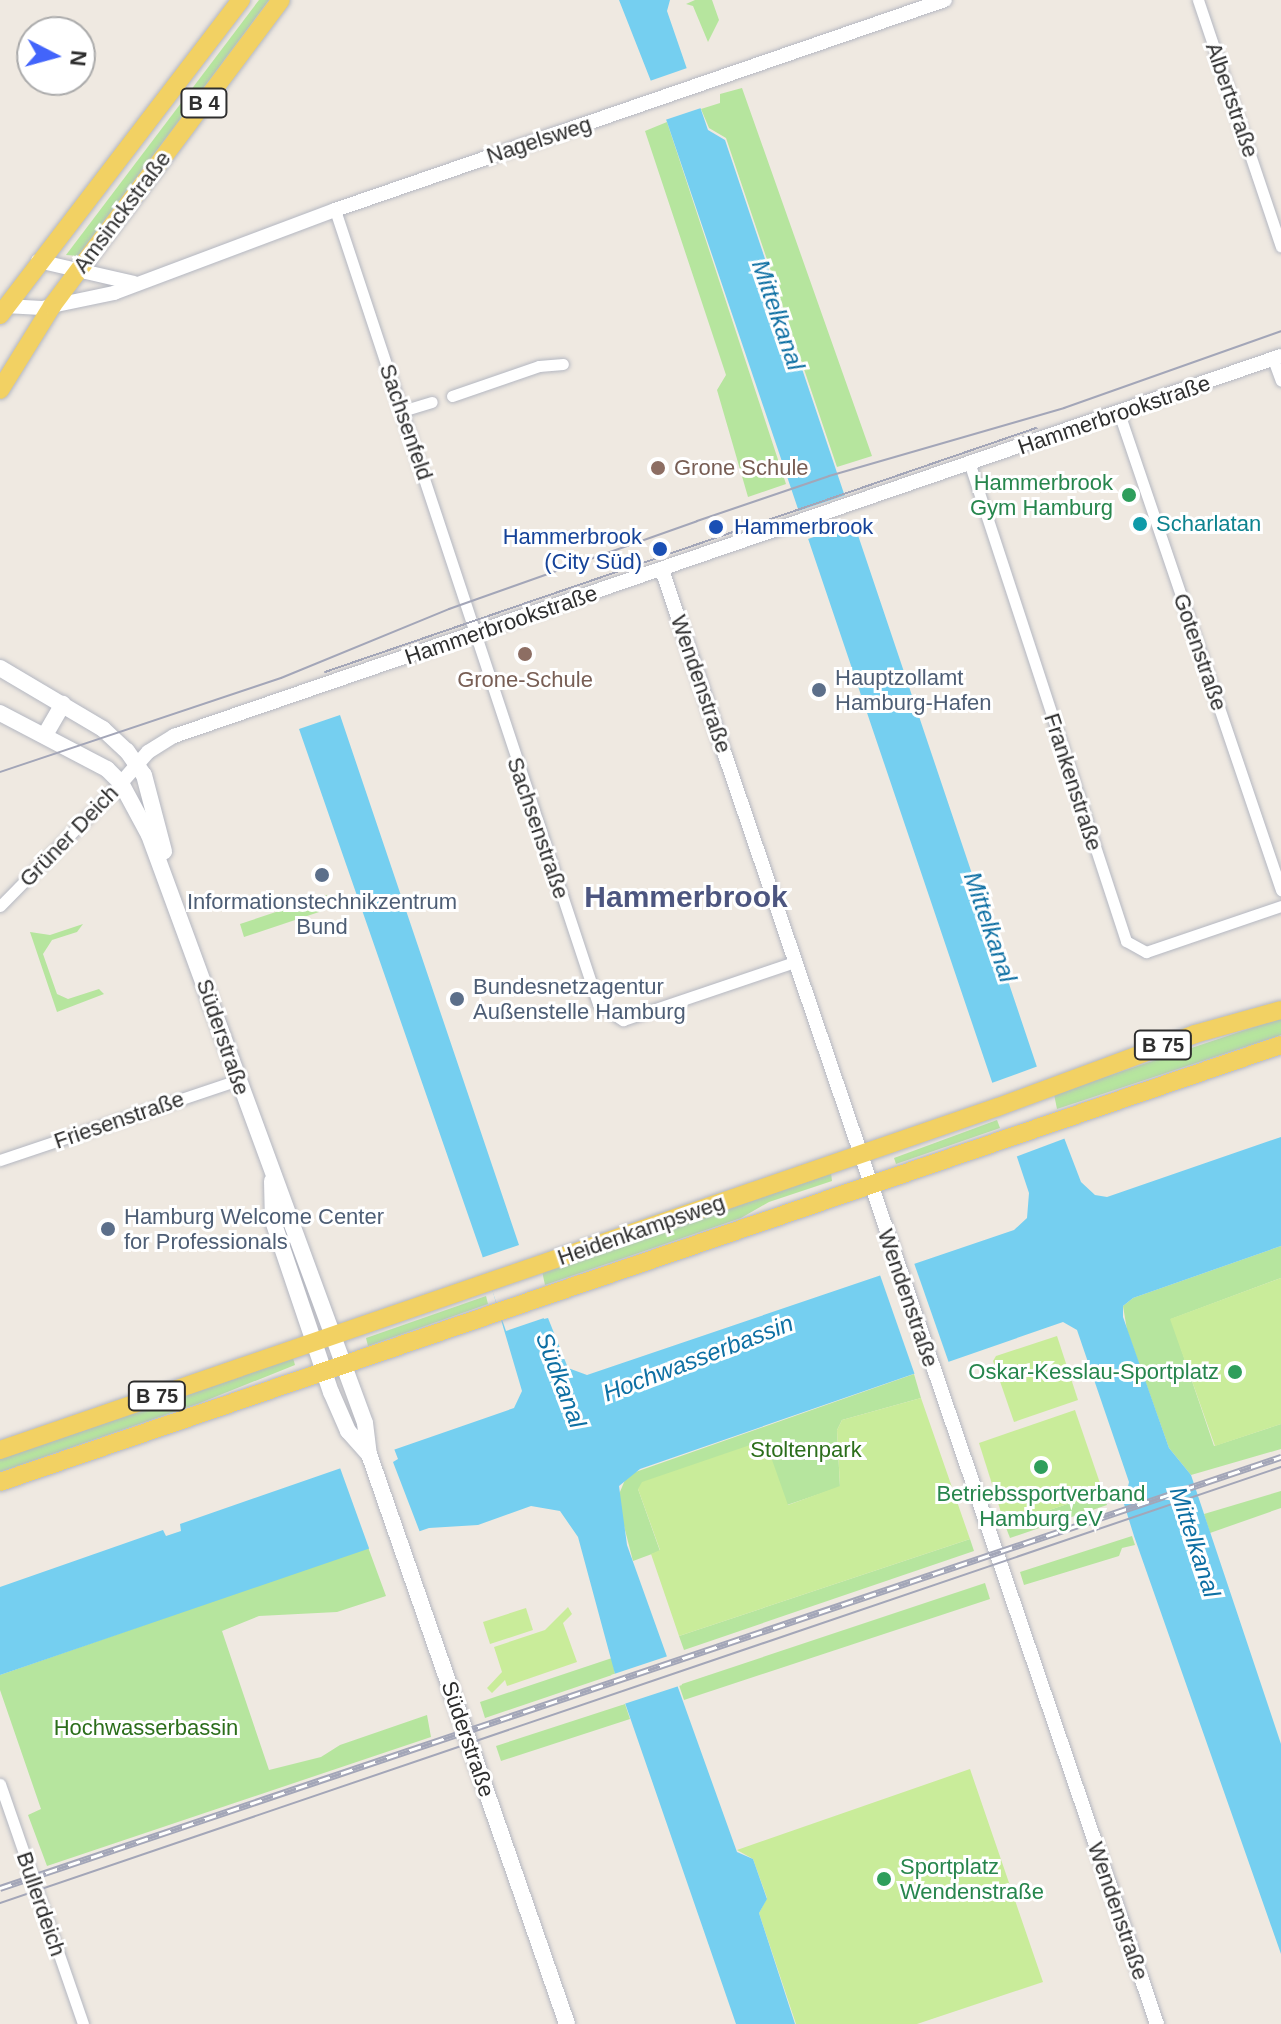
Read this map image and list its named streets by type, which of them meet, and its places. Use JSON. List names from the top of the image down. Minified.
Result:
{"streets":{"main road":["B 4","Amsinckstraße","Süderstraße","B 75","Heidenkampsweg"],"street":["Albertstraße","Nagelsweg","Hammerbrookstraße","Sachsenfeld","Gotenstraße","Wendenstraße","Frankenstraße","Sachsenstraße","Grüner Deich","Friesenstraße","Bullerdeich"]},"crossings":[["Nagelsweg","Amsinckstraße"],["Nagelsweg","Sachsenfeld"],["Hammerbrookstraße","Sachsenfeld"],["Hammerbrookstraße","Gotenstraße"],["Hammerbrookstraße","Wendenstraße"],["Hammerbrookstraße","Frankenstraße"],["Hammerbrookstraße","Sachsenstraße"],["Hammerbrookstraße","Grüner Deich"],["Hammerbrookstraße","Süderstraße"],["Sachsenfeld","Sachsenstraße"],["Wendenstraße","Sachsenstraße"],["Wendenstraße","Heidenkampsweg"],["Grüner Deich","Süderstraße"],["Süderstraße","Friesenstraße"],["Süderstraße","Heidenkampsweg"]],"districts":["Hammerbrook"],"water":["Mittelkanal","Hochwasserbassin","Südkanal"],"parks":["Stoltenpark","Hochwasserbassin"],"places":["Grone Schule","Hammerbrook Gym Hamburg","Scharlatan","Hammerbrook","Hammerbrook (City Süd)","Grone-Schule","Hauptzollamt Hamburg-Hafen","Informationstechnikzentrum Bund","Bundesnetzagentur Außenstelle Hamburg","Hamburg Welcome Center for Professionals","Oskar-Kesslau-Sportplatz","Betriebssportverband Hamburg eV","Sportplatz Wendenstraße"],"north":"right"}
